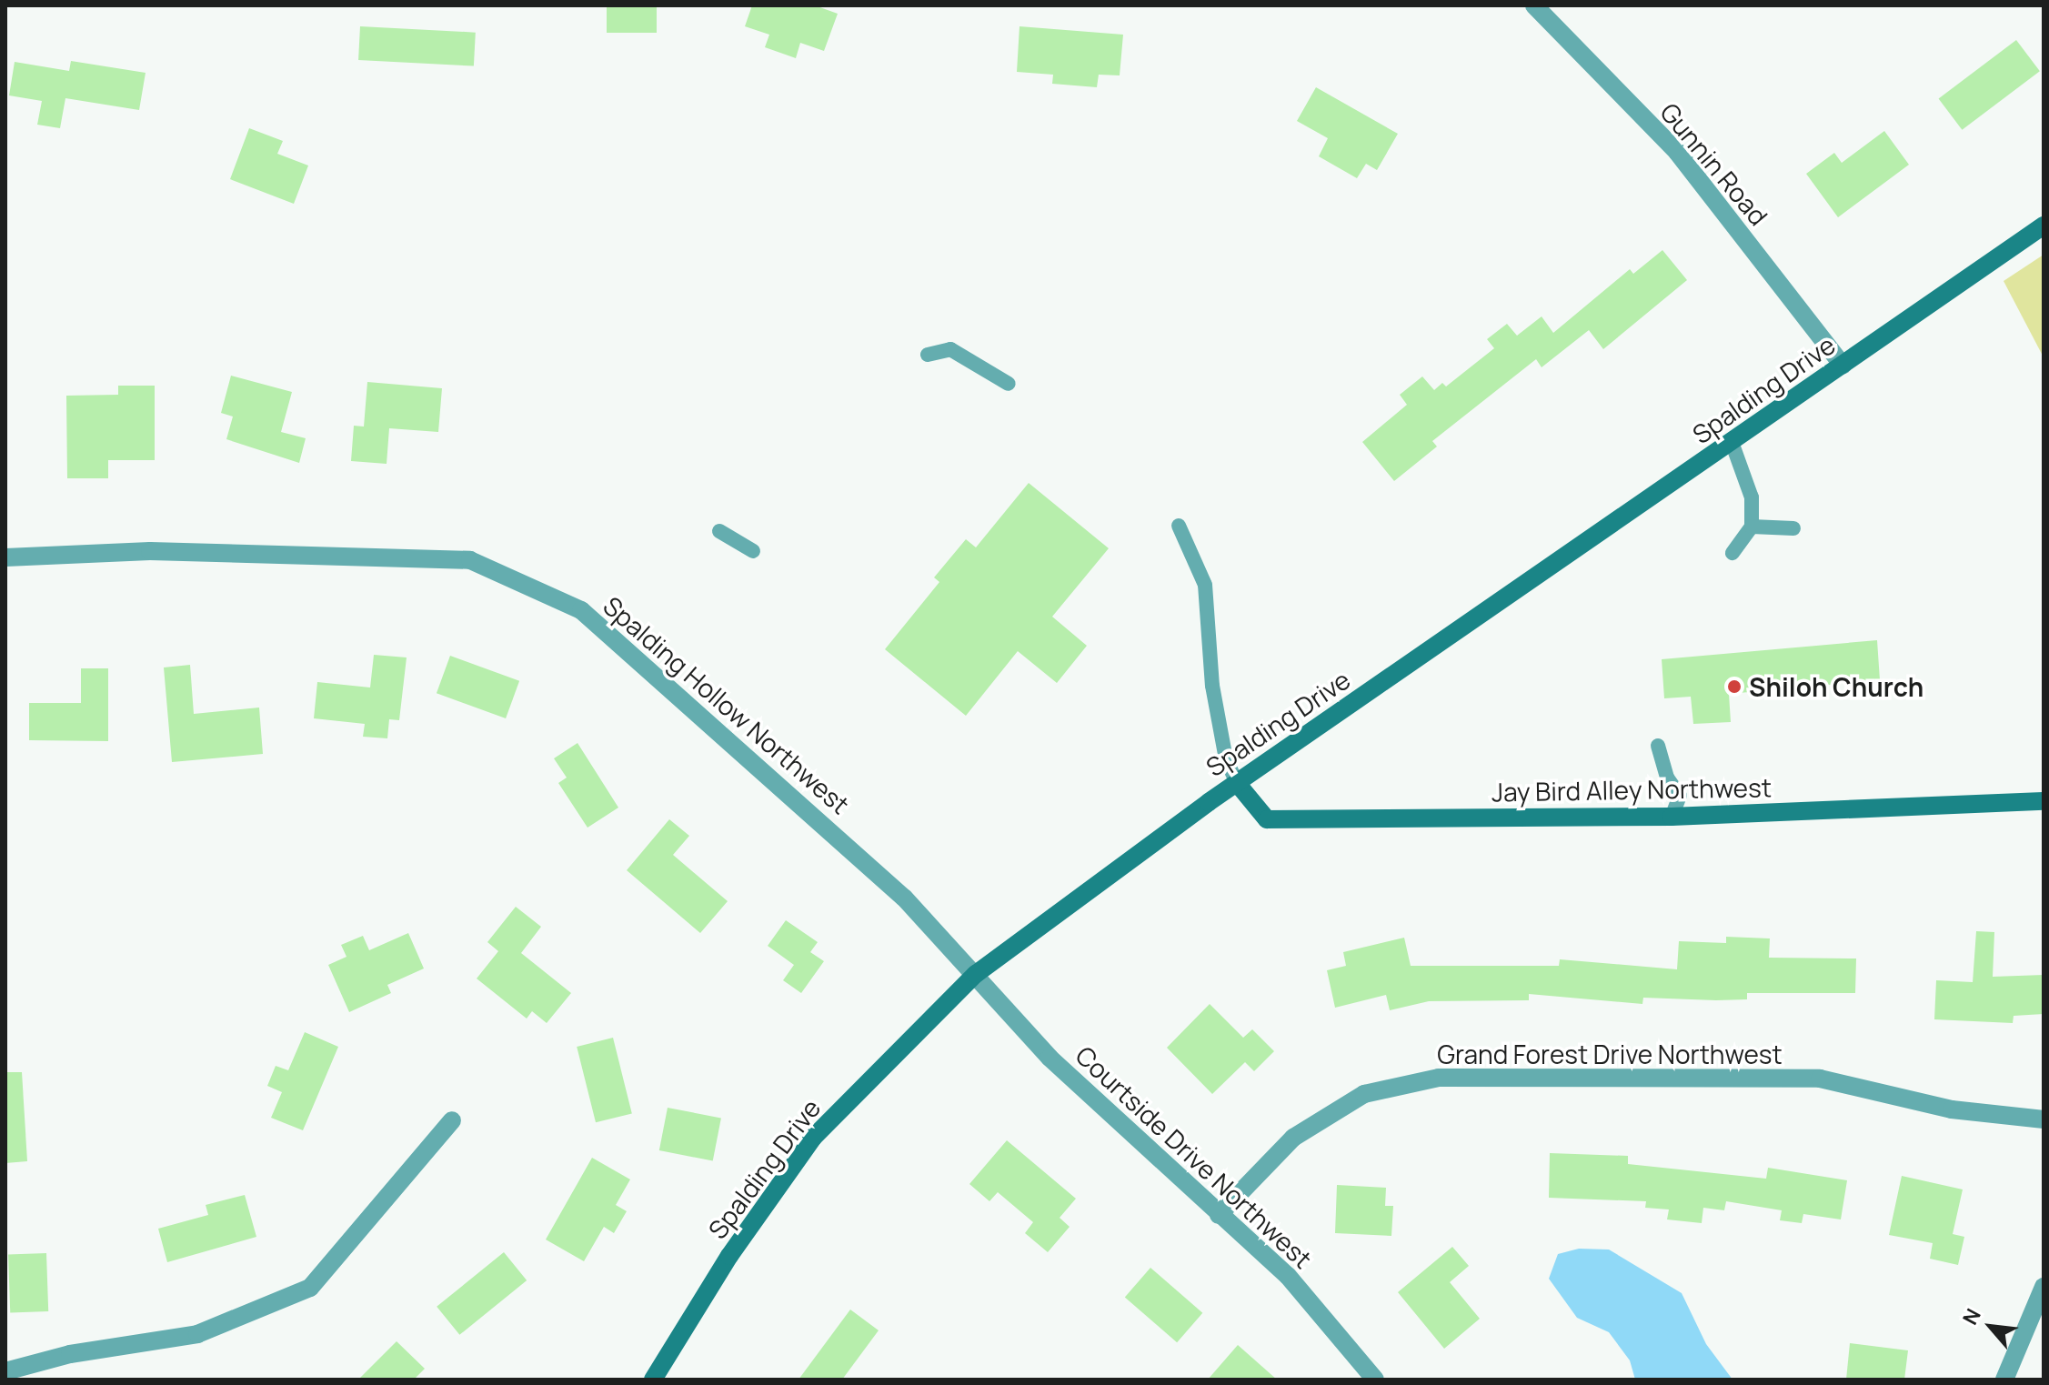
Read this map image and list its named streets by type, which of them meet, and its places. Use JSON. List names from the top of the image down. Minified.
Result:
{"streets":{"main road":["Spalding Drive","Jay Bird Alley Northwest"],"street":["Gunnin Road","Spalding Hollow Northwest","Grand Forest Drive Northwest","Courtside Drive Northwest"]},"crossings":[["Gunnin Road","Spalding Drive"],["Spalding Drive","Spalding Hollow Northwest"],["Spalding Drive","Jay Bird Alley Northwest"],["Spalding Drive","Courtside Drive Northwest"],["Spalding Hollow Northwest","Courtside Drive Northwest"],["Grand Forest Drive Northwest","Courtside Drive Northwest"]],"places":["Shiloh Church"],"north":"top left"}
